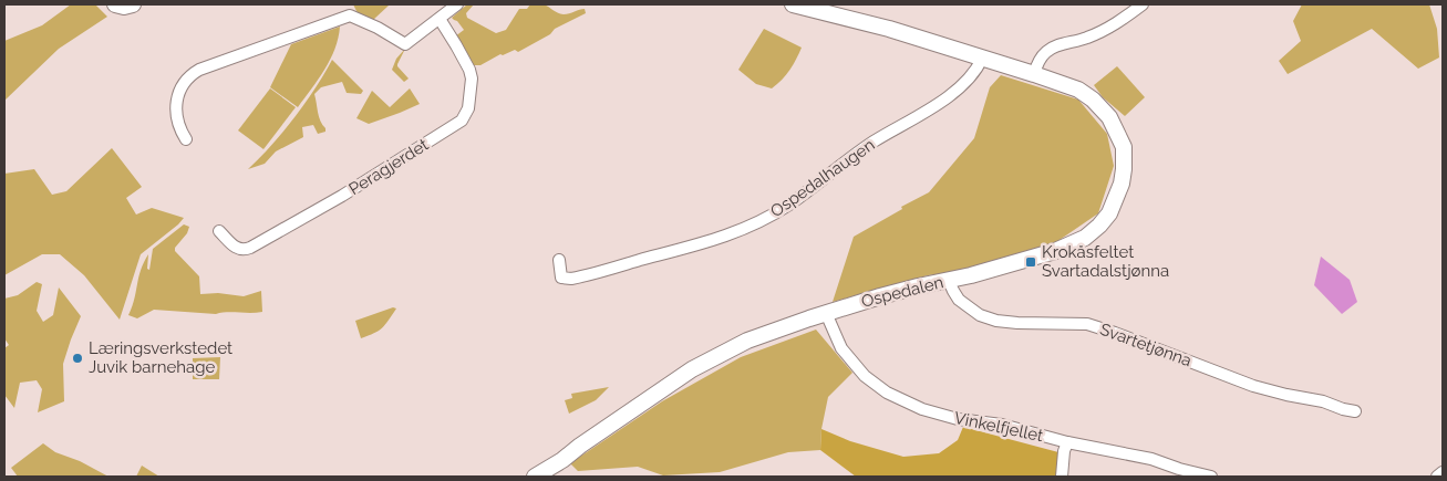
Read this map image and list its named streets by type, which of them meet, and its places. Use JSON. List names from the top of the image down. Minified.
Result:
{"streets":{"street":["Peragjerdet","Ospedalhaugen","Ospedalen","Svartetjønna","Vinkelfjellet"]},"crossings":[["Ospedalhaugen","Ospedalen"],["Ospedalen","Svartetjønna"],["Ospedalen","Vinkelfjellet"]],"places":{"transit":["Krokåsfeltet Svartadalstjønna"],"other":["Læringsverkstedet Juvik barnehage"]}}
